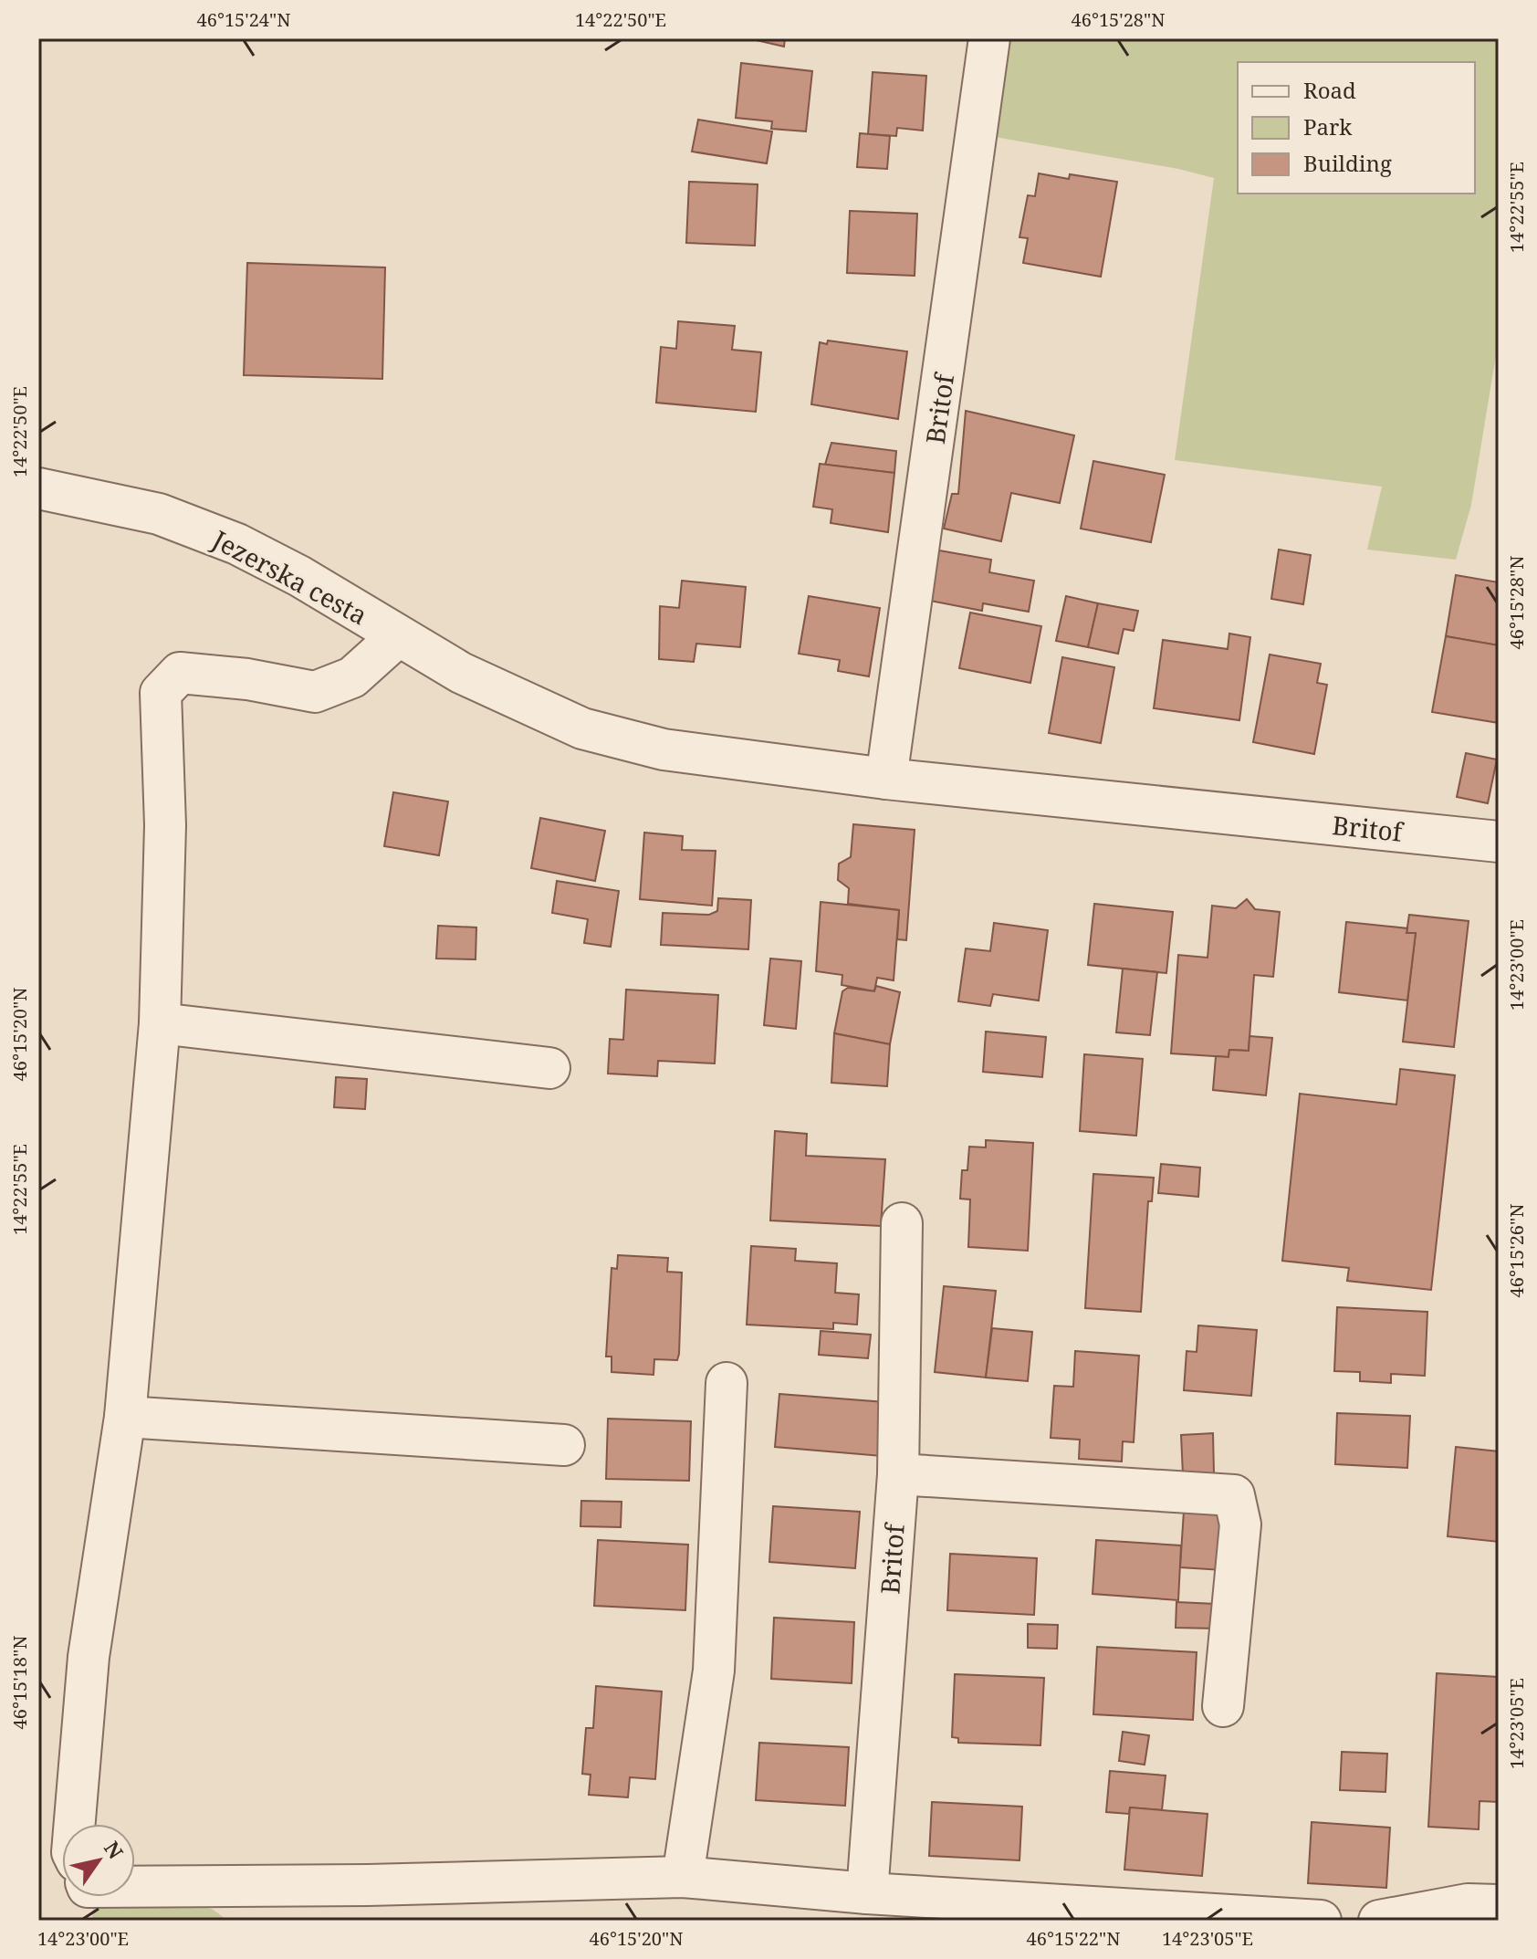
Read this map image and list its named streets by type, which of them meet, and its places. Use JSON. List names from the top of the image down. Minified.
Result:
{"streets":{"street":["Britof","Jezerska cesta"]},"crossings":[["Britof","Jezerska cesta"]],"legend":["Road","Park","Building"],"north":"top right","coordinates":["46°15'24\"N","14°22'50\"E","46°15'28\"N","14°22'55\"E","14°23'00\"E","46°15'20\"N","46°15'26\"N","46°15'18\"N","14°23'05\"E","46°15'22\"N"]}
